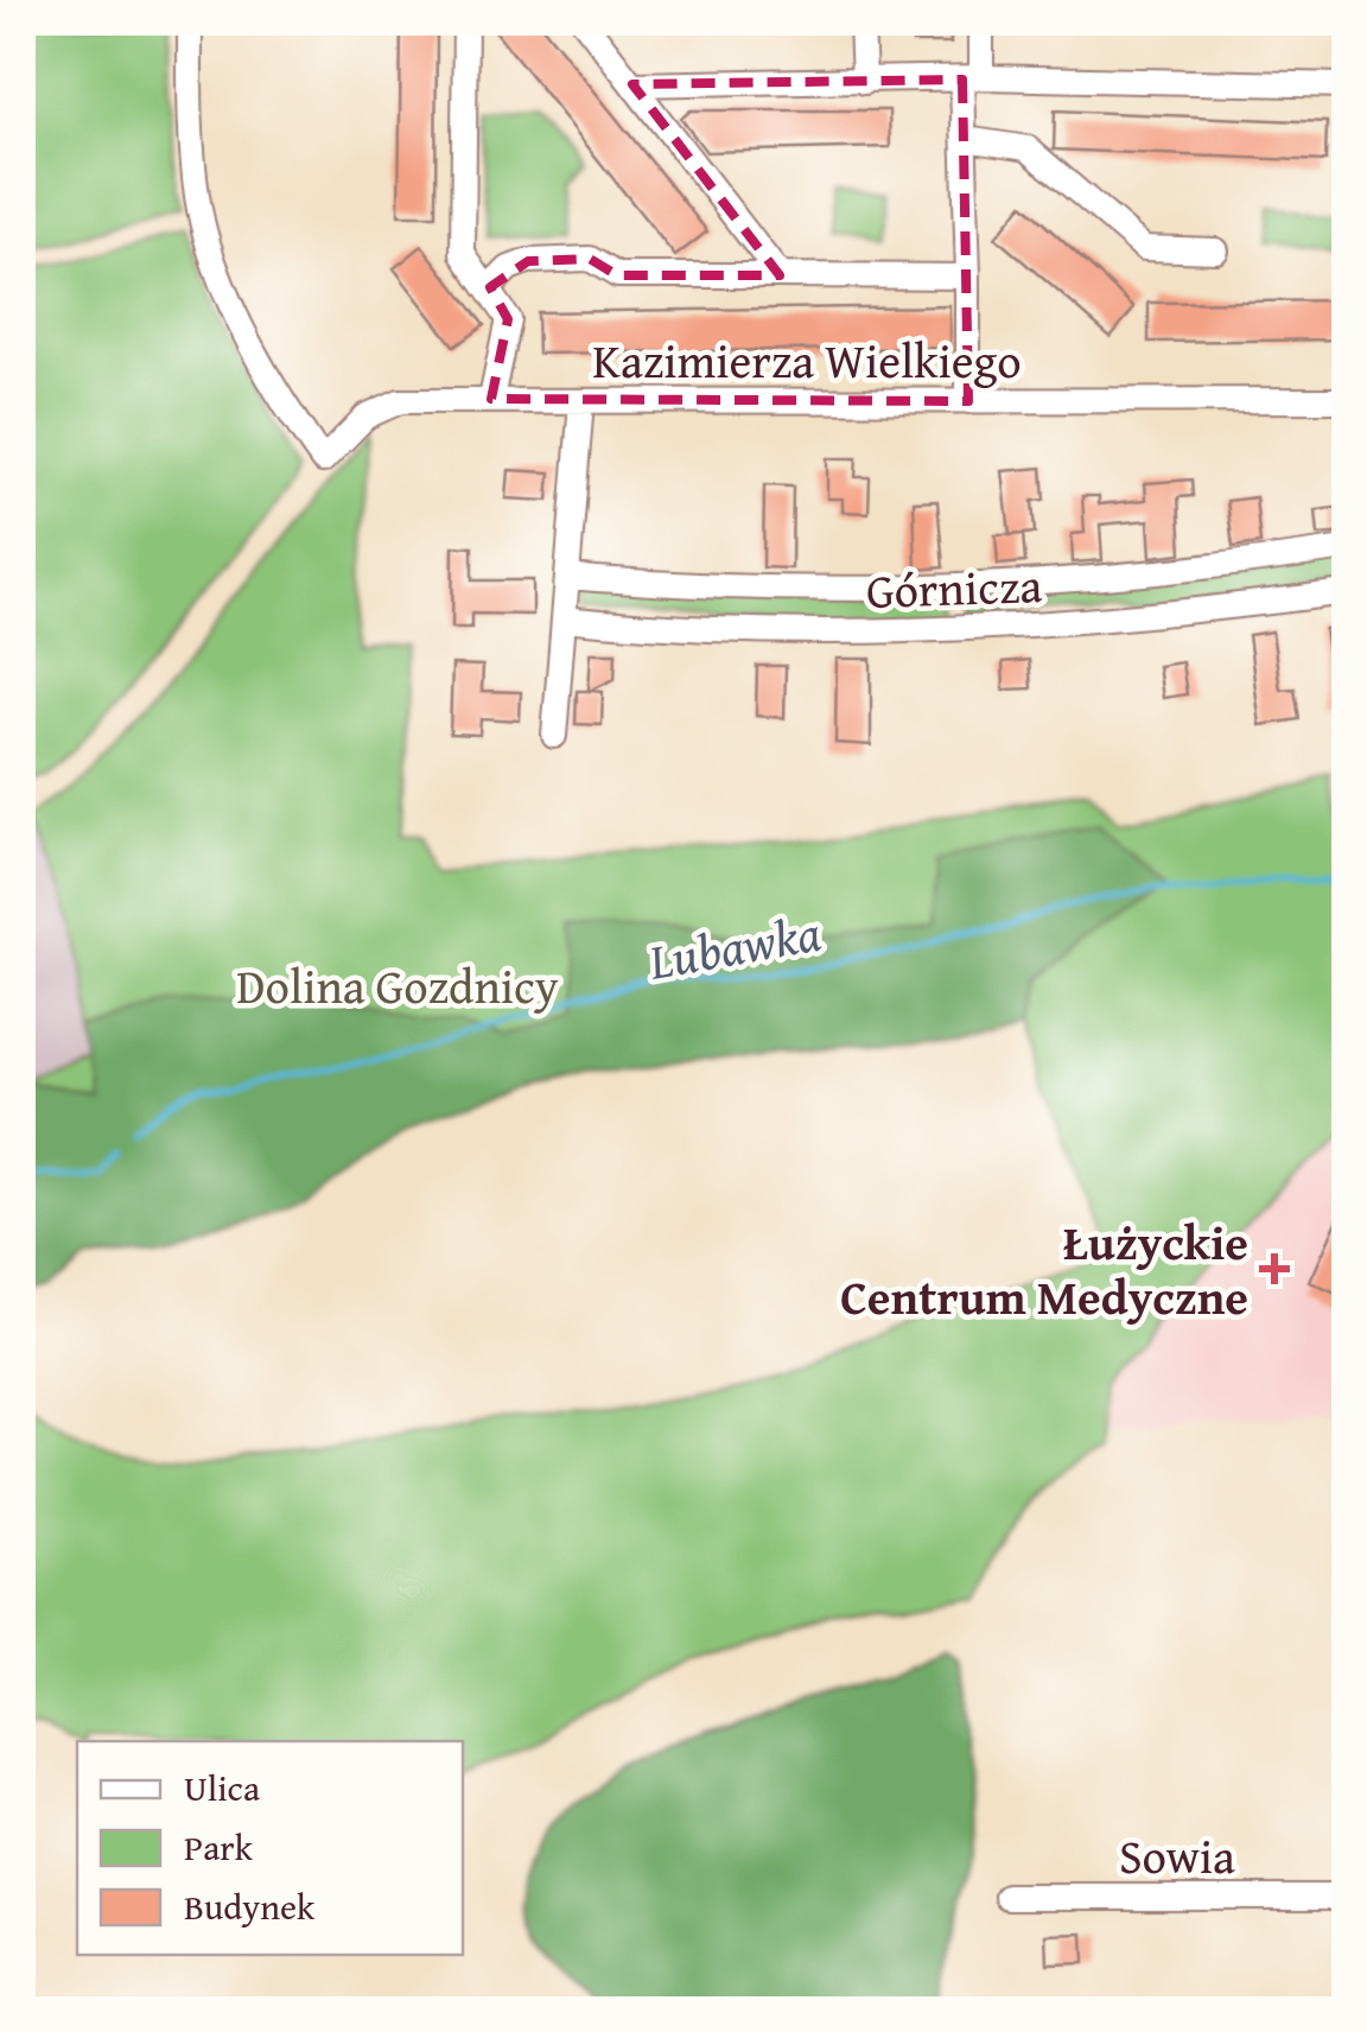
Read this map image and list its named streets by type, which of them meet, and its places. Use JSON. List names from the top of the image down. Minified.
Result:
{"streets":{"street":["Kazimierza Wielkiego","Górnicza","Sowia"]},"water":["Lubawka"],"parks":["Dolina Gozdnicy"],"places":{"health":["Łużyckie Centrum Medyczne"]},"legend":["Ulica","Park","Budynek"]}
